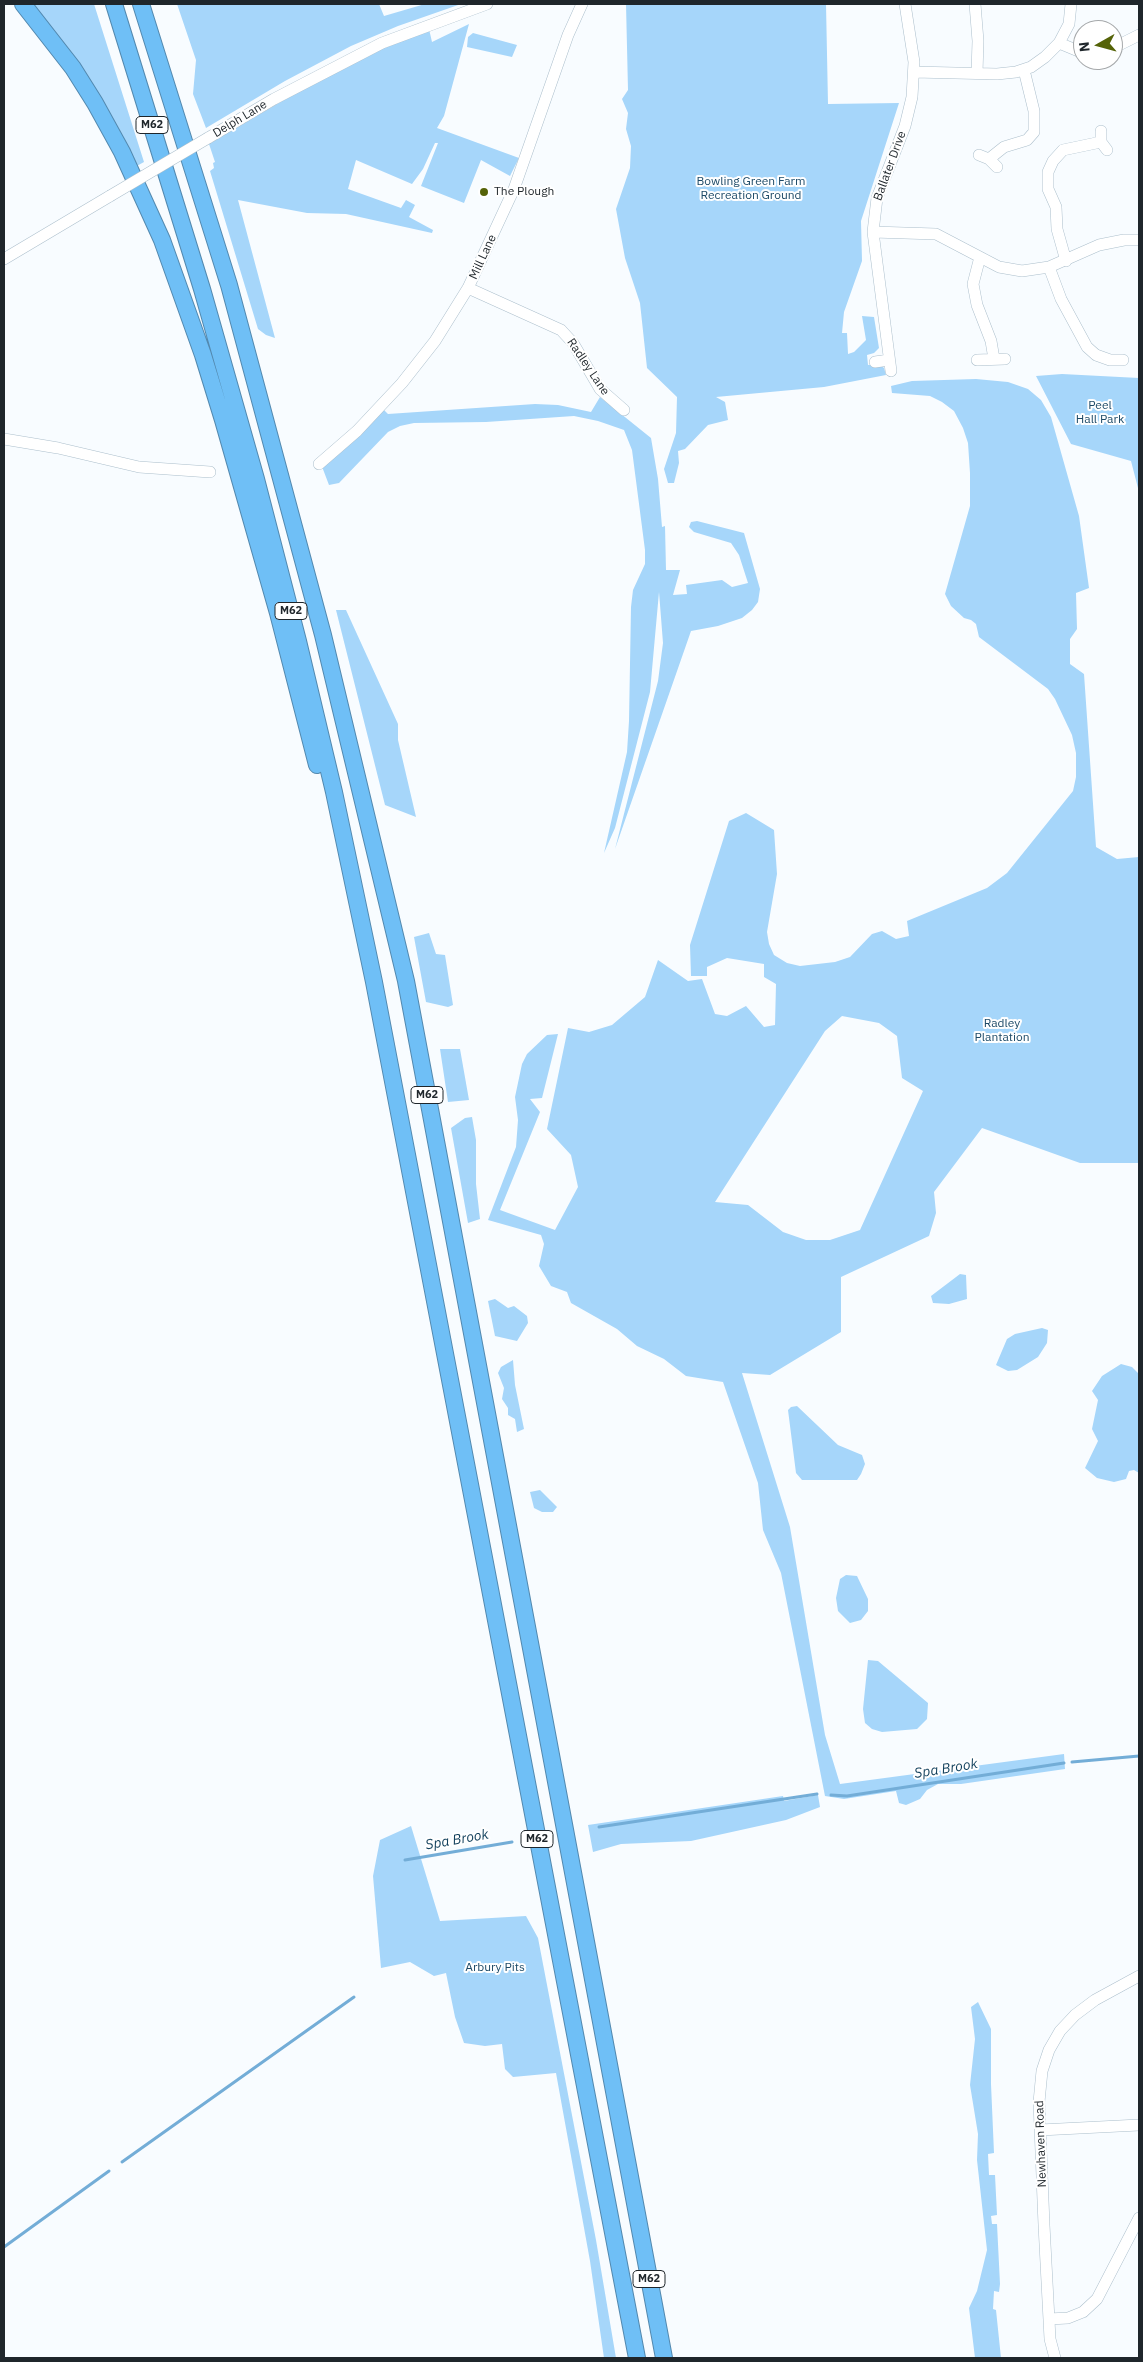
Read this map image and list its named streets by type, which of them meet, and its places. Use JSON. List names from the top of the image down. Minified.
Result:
{"streets":{"highway":["M62"],"street":["Delph Lane","Ballater Drive","Mill Lane","Radley Lane","Newhaven Road"]},"crossings":[["Mill Lane","Radley Lane"]],"water":["Spa Brook"],"parks":["Bowling Green Farm Recreation Ground","Peel Hall Park","Radley Plantation","Arbury Pits"],"places":["The Plough"],"north":"left"}
